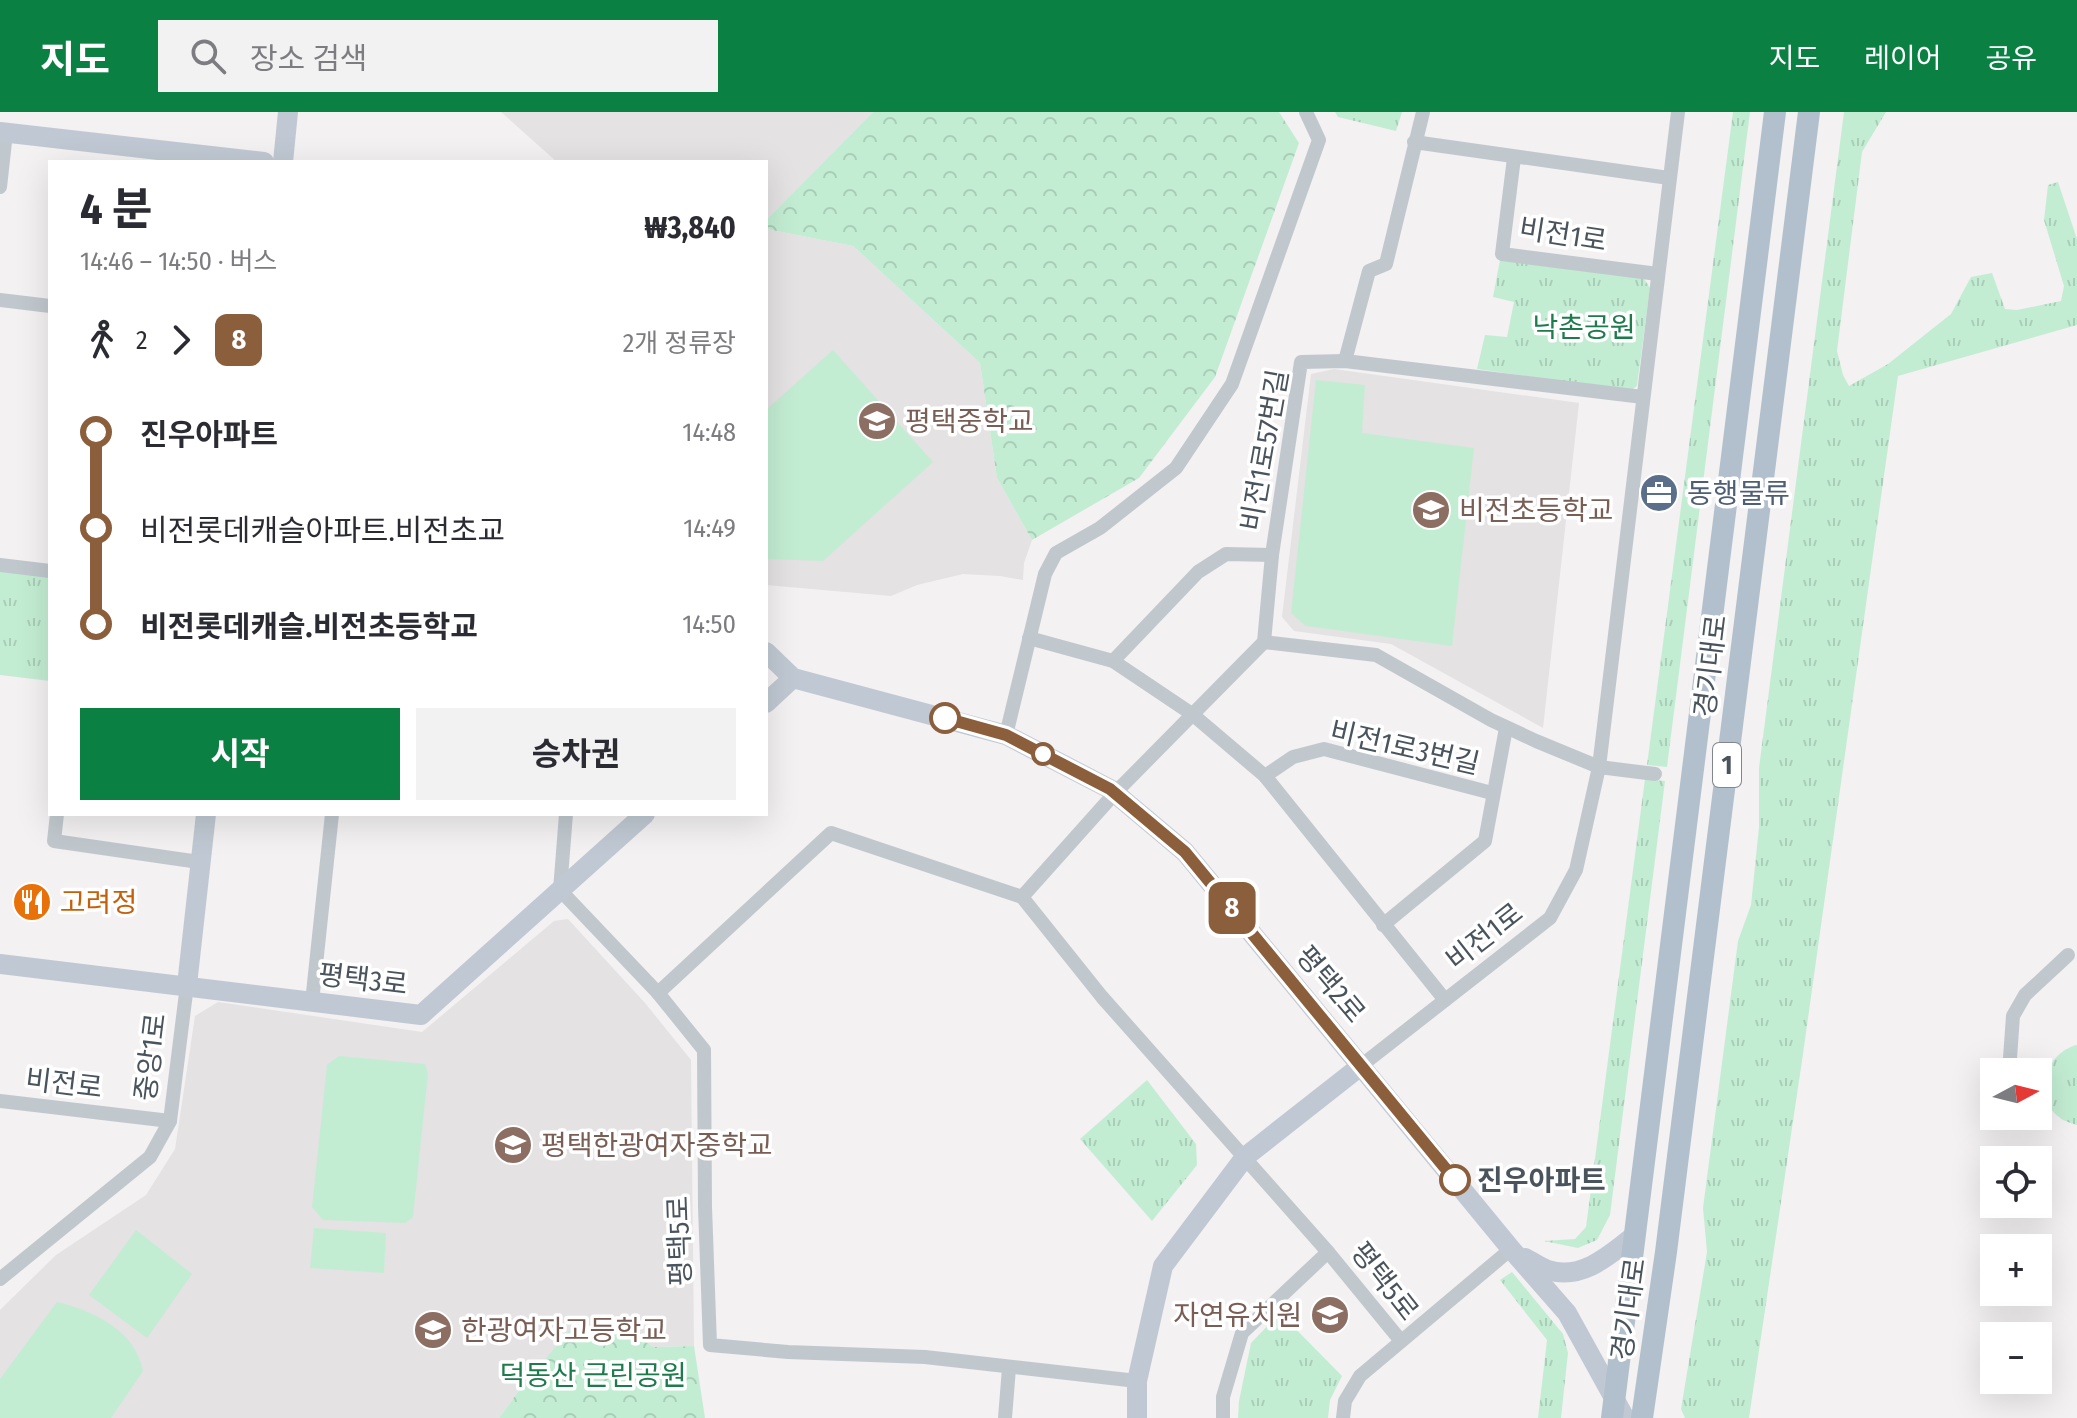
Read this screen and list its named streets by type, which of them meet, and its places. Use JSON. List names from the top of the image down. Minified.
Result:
{"streets":{"main road":["경기대로","1"],"street":["비전1로","비전1로57번길","비전1로3번길","평택3로","평택2로","중앙1로","비전로","평택5로"]},"crossings":[["비전1로","평택2로"],["경기대로","평택2로"],["평택3로","중앙1로"],["평택3로","평택5로"],["중앙1로","비전로"]],"parks":["낙촌공원","덕동산 근린공원"],"places":{"school or university":["평택중학교","비전초등학교","평택한광여자중학교","자연유치원","한광여자고등학교"],"office":["동행물류"],"restaurant":["고려정"],"other":["진우아파트"]},"lines":["bus line 8"],"north":"right","page":{"header":"지도","search":"장소 검색","nav":["지도","레이어","공유"],"on_map":"8","heading":["4 분","14:46 – 14:50 · 버스","₩3,840"],"legs":["2","8","2개 정류장"],"list":[{"name":"진우아파트","value":"14:48"},{"name":"비전롯데캐슬아파트.비전초교","value":"14:49"},{"name":"비전롯데캐슬.비전초등학교","value":"14:50"}],"buttons":["시작","승차권"],"map_buttons":["+","−"]}}
